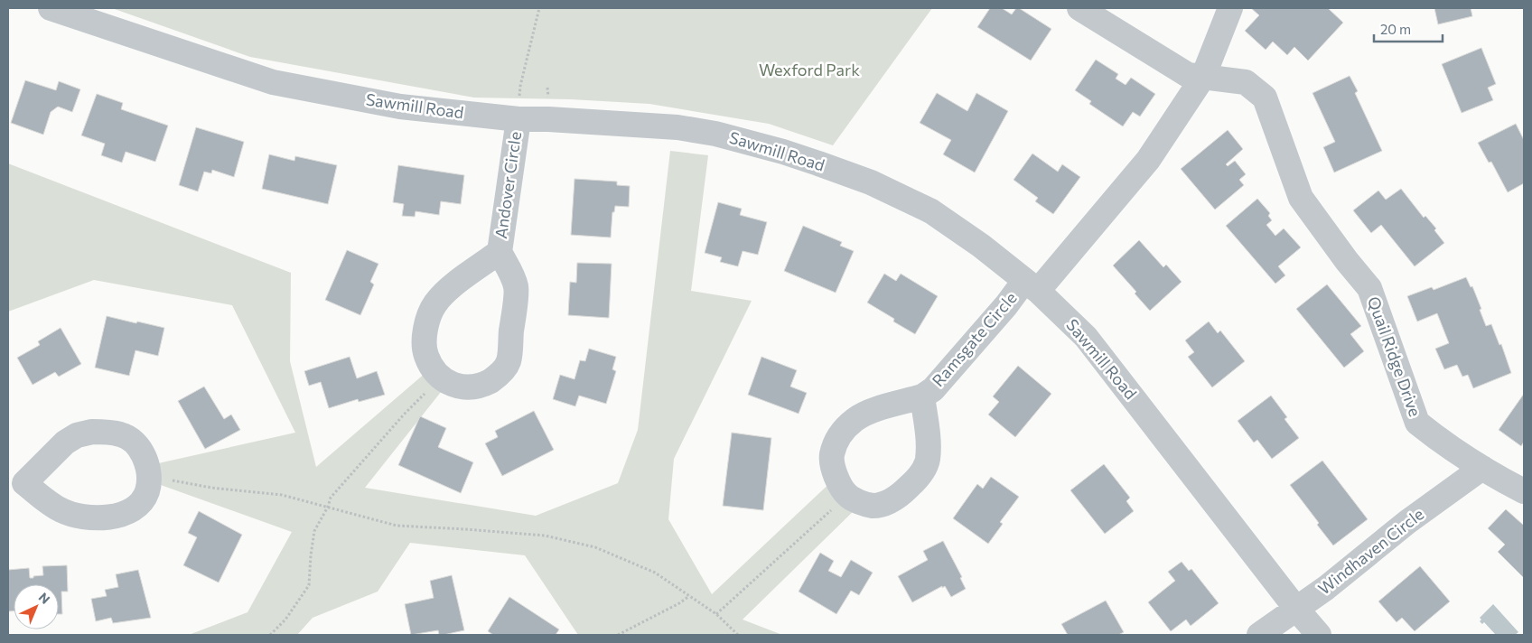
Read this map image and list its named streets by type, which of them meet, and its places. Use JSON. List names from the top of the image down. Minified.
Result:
{"streets":{"street":["Sawmill Road","Andover Circle","Ramsgate Circle","Quail Ridge Drive","Windhaven Circle"]},"crossings":[["Sawmill Road","Andover Circle"],["Sawmill Road","Ramsgate Circle"],["Sawmill Road","Windhaven Circle"],["Quail Ridge Drive","Windhaven Circle"]],"parks":["Wexford Park"],"scale_bar":"20 m","north":"top right"}
